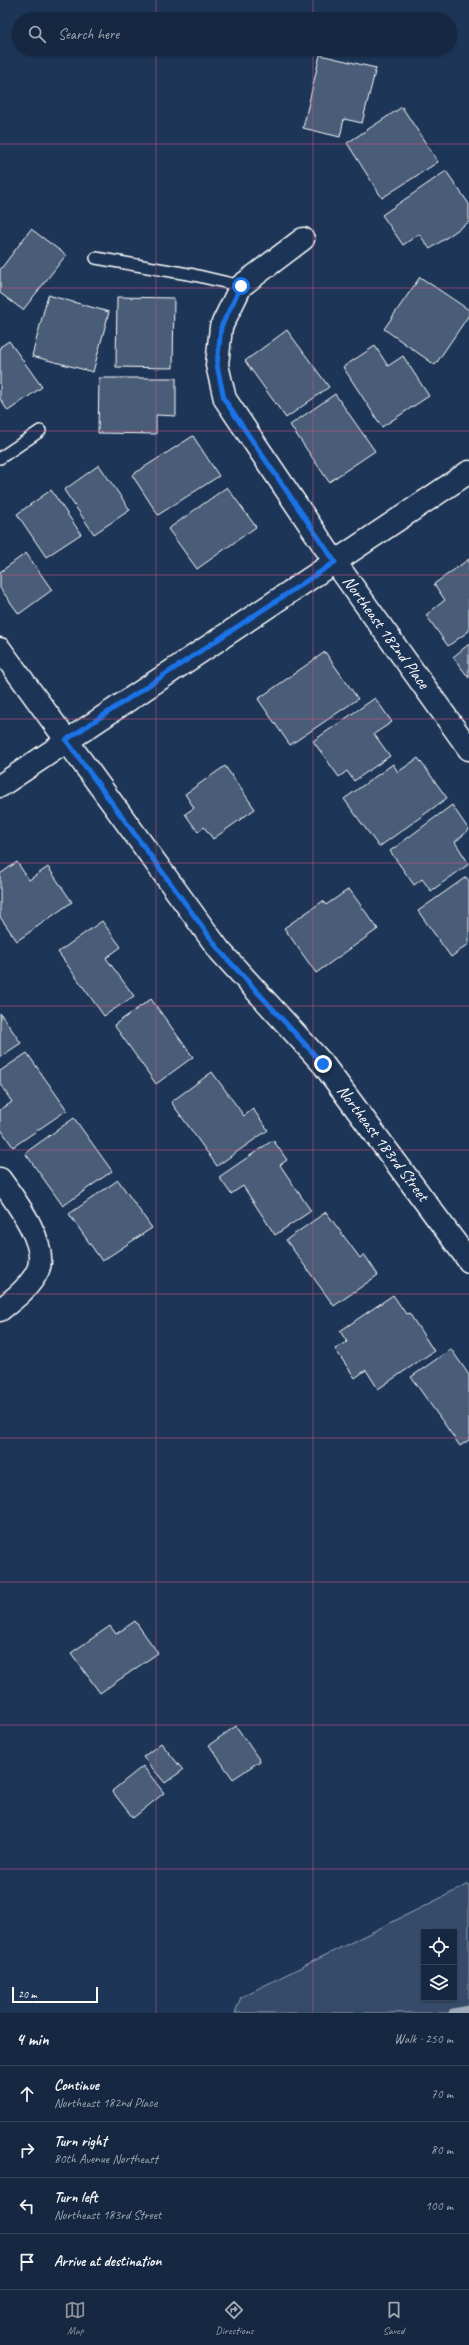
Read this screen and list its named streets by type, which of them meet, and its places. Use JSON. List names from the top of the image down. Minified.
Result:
{"streets":{"street":["Northeast 182nd Place","Northeast 183rd Street"]},"scale_bar":"20 m","page":{"search":"Search here","scale":"20 m","heading":["4 min","Walk · 250 m"],"list":[["Continue","Northeast 182nd Place","70 m"],["Turn right","80th Avenue Northeast","80 m"],["Turn left","Northeast 183rd Street","100 m"],"Arrive at destination"],"nav":["Map","Directions","Saved"]}}
